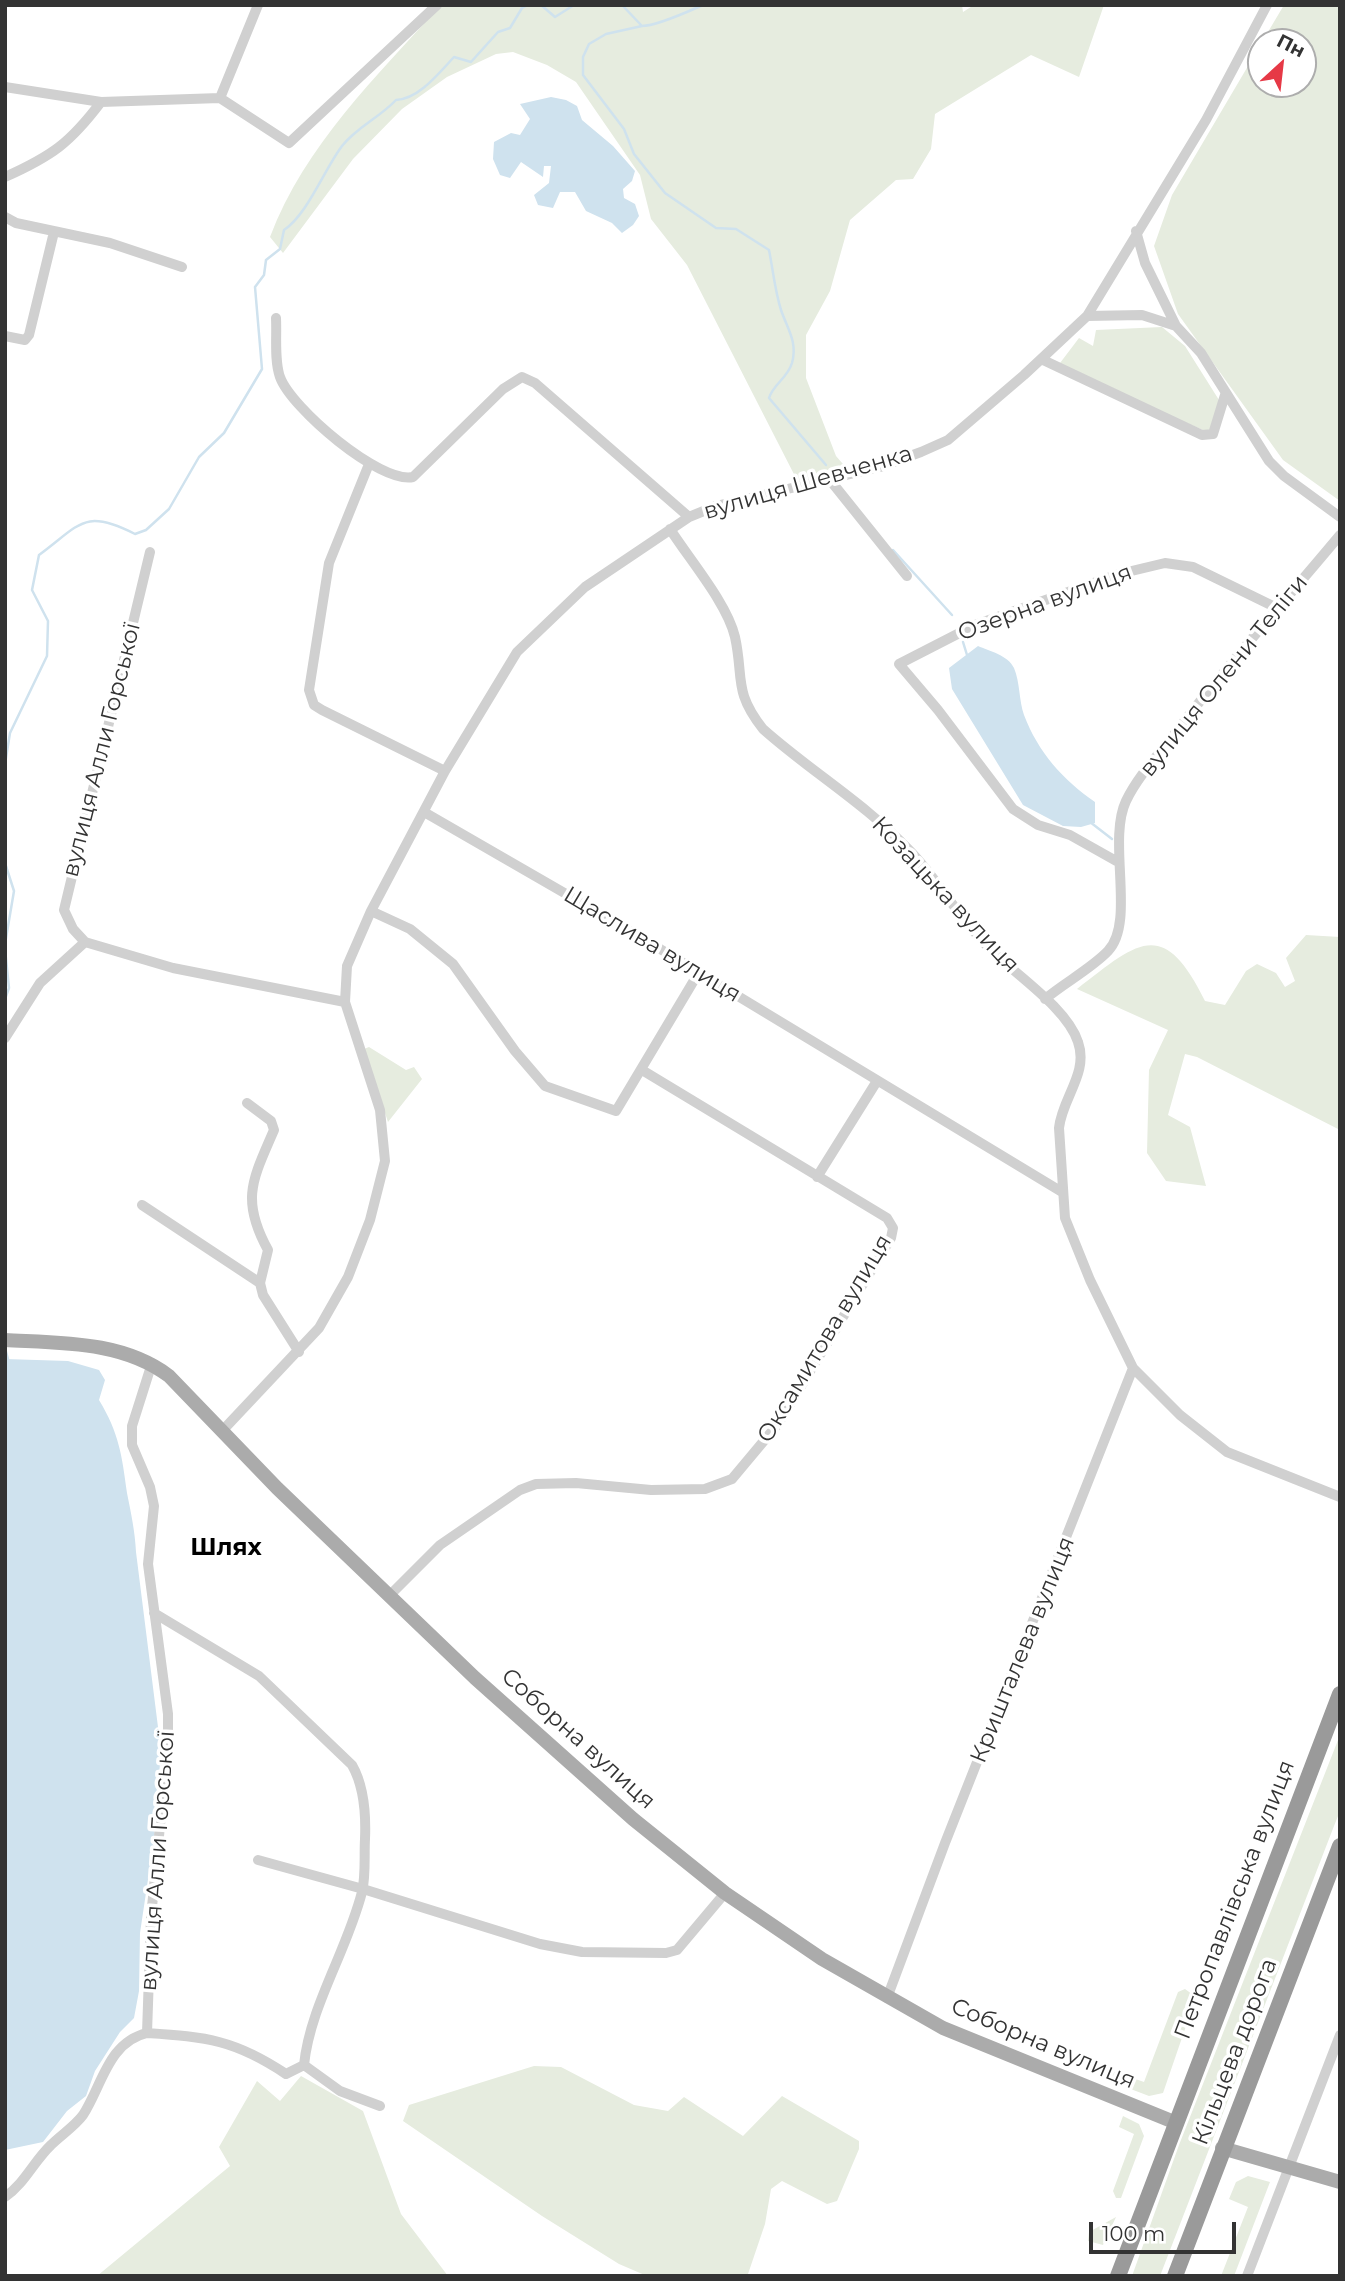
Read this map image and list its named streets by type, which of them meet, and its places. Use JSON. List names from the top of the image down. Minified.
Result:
{"streets":{"highway":["Петропавлівська вулиця","Кільцева дорога"],"main road":["Соборна вулиця"],"street":["вулиця Шевченка","Озерна вулиця","вулиця Олени Теліги","вулиця Алли Горської","Козацька вулиця","Щаслива вулиця","Оксамитова вулиця","Кришталева вулиця"]},"crossings":[["вулиця Шевченка","Козацька вулиця"],["вулиця Шевченка","Щаслива вулиця"],["вулиця Шевченка","Соборна вулиця"],["Озерна вулиця","вулиця Олени Теліги"],["вулиця Олени Теліги","Козацька вулиця"],["вулиця Алли Горської","Соборна вулиця"],["Козацька вулиця","Щаслива вулиця"],["Козацька вулиця","Кришталева вулиця"],["Оксамитова вулиця","Соборна вулиця"],["Кришталева вулиця","Соборна вулиця"],["Соборна вулиця","Петропавлівська вулиця"]],"districts":["Шлях"],"scale_bar":"100 m","north":"top right"}
